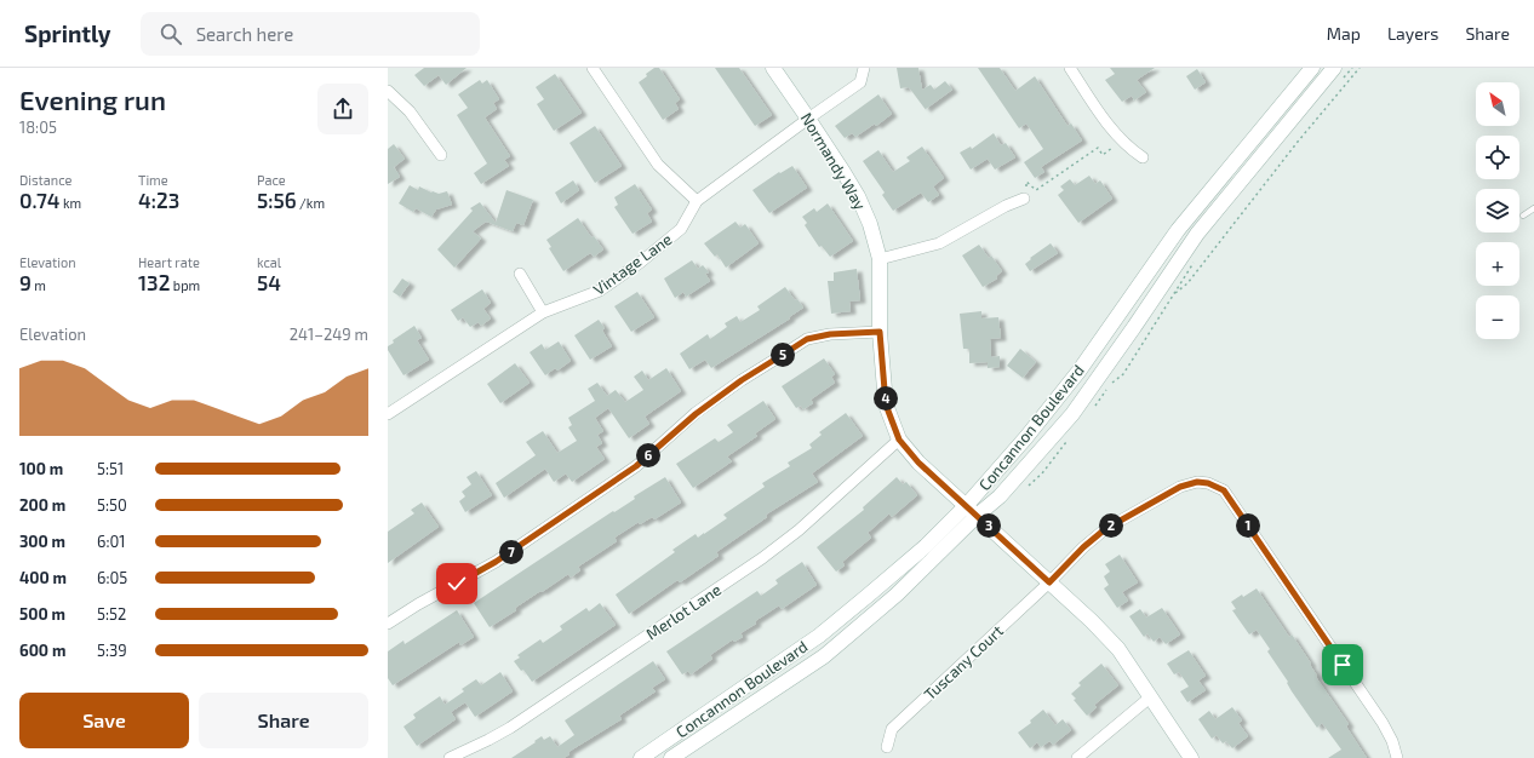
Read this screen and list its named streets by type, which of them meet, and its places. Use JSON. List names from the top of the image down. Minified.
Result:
{"streets":{"main road":["Normandy Way","Concannon Boulevard"],"street":["Vintage Lane","Merlot Lane","Tuscany Court"]},"crossings":[["Normandy Way","Vintage Lane"],["Normandy Way","Concannon Boulevard"],["Normandy Way","Merlot Lane"],["Normandy Way","Tuscany Court"]],"north":"top left","page":{"header":"Sprintly","search":"Search here","nav":["Map","Layers","Share"],"heading":["Evening run","18:05"],"map_buttons":["+","−"],"stats":[["Distance","0.74 km"],["Time","4:23"],["Pace","5:56 /km"],["Elevation","9 m"],["Heart rate","132 bpm"],["kcal","54"]],"chart":["Elevation","241–249 m"],"pins":["5","4","6","1","2","3","7"],"list":[{"name":"100 m","note":"5:51"},{"name":"200 m","note":"5:50"},{"name":"300 m","note":"6:01"},{"name":"400 m","note":"6:05"},{"name":"500 m","note":"5:52"},{"name":"600 m","note":"5:39"}],"buttons":["Save","Share"]}}
